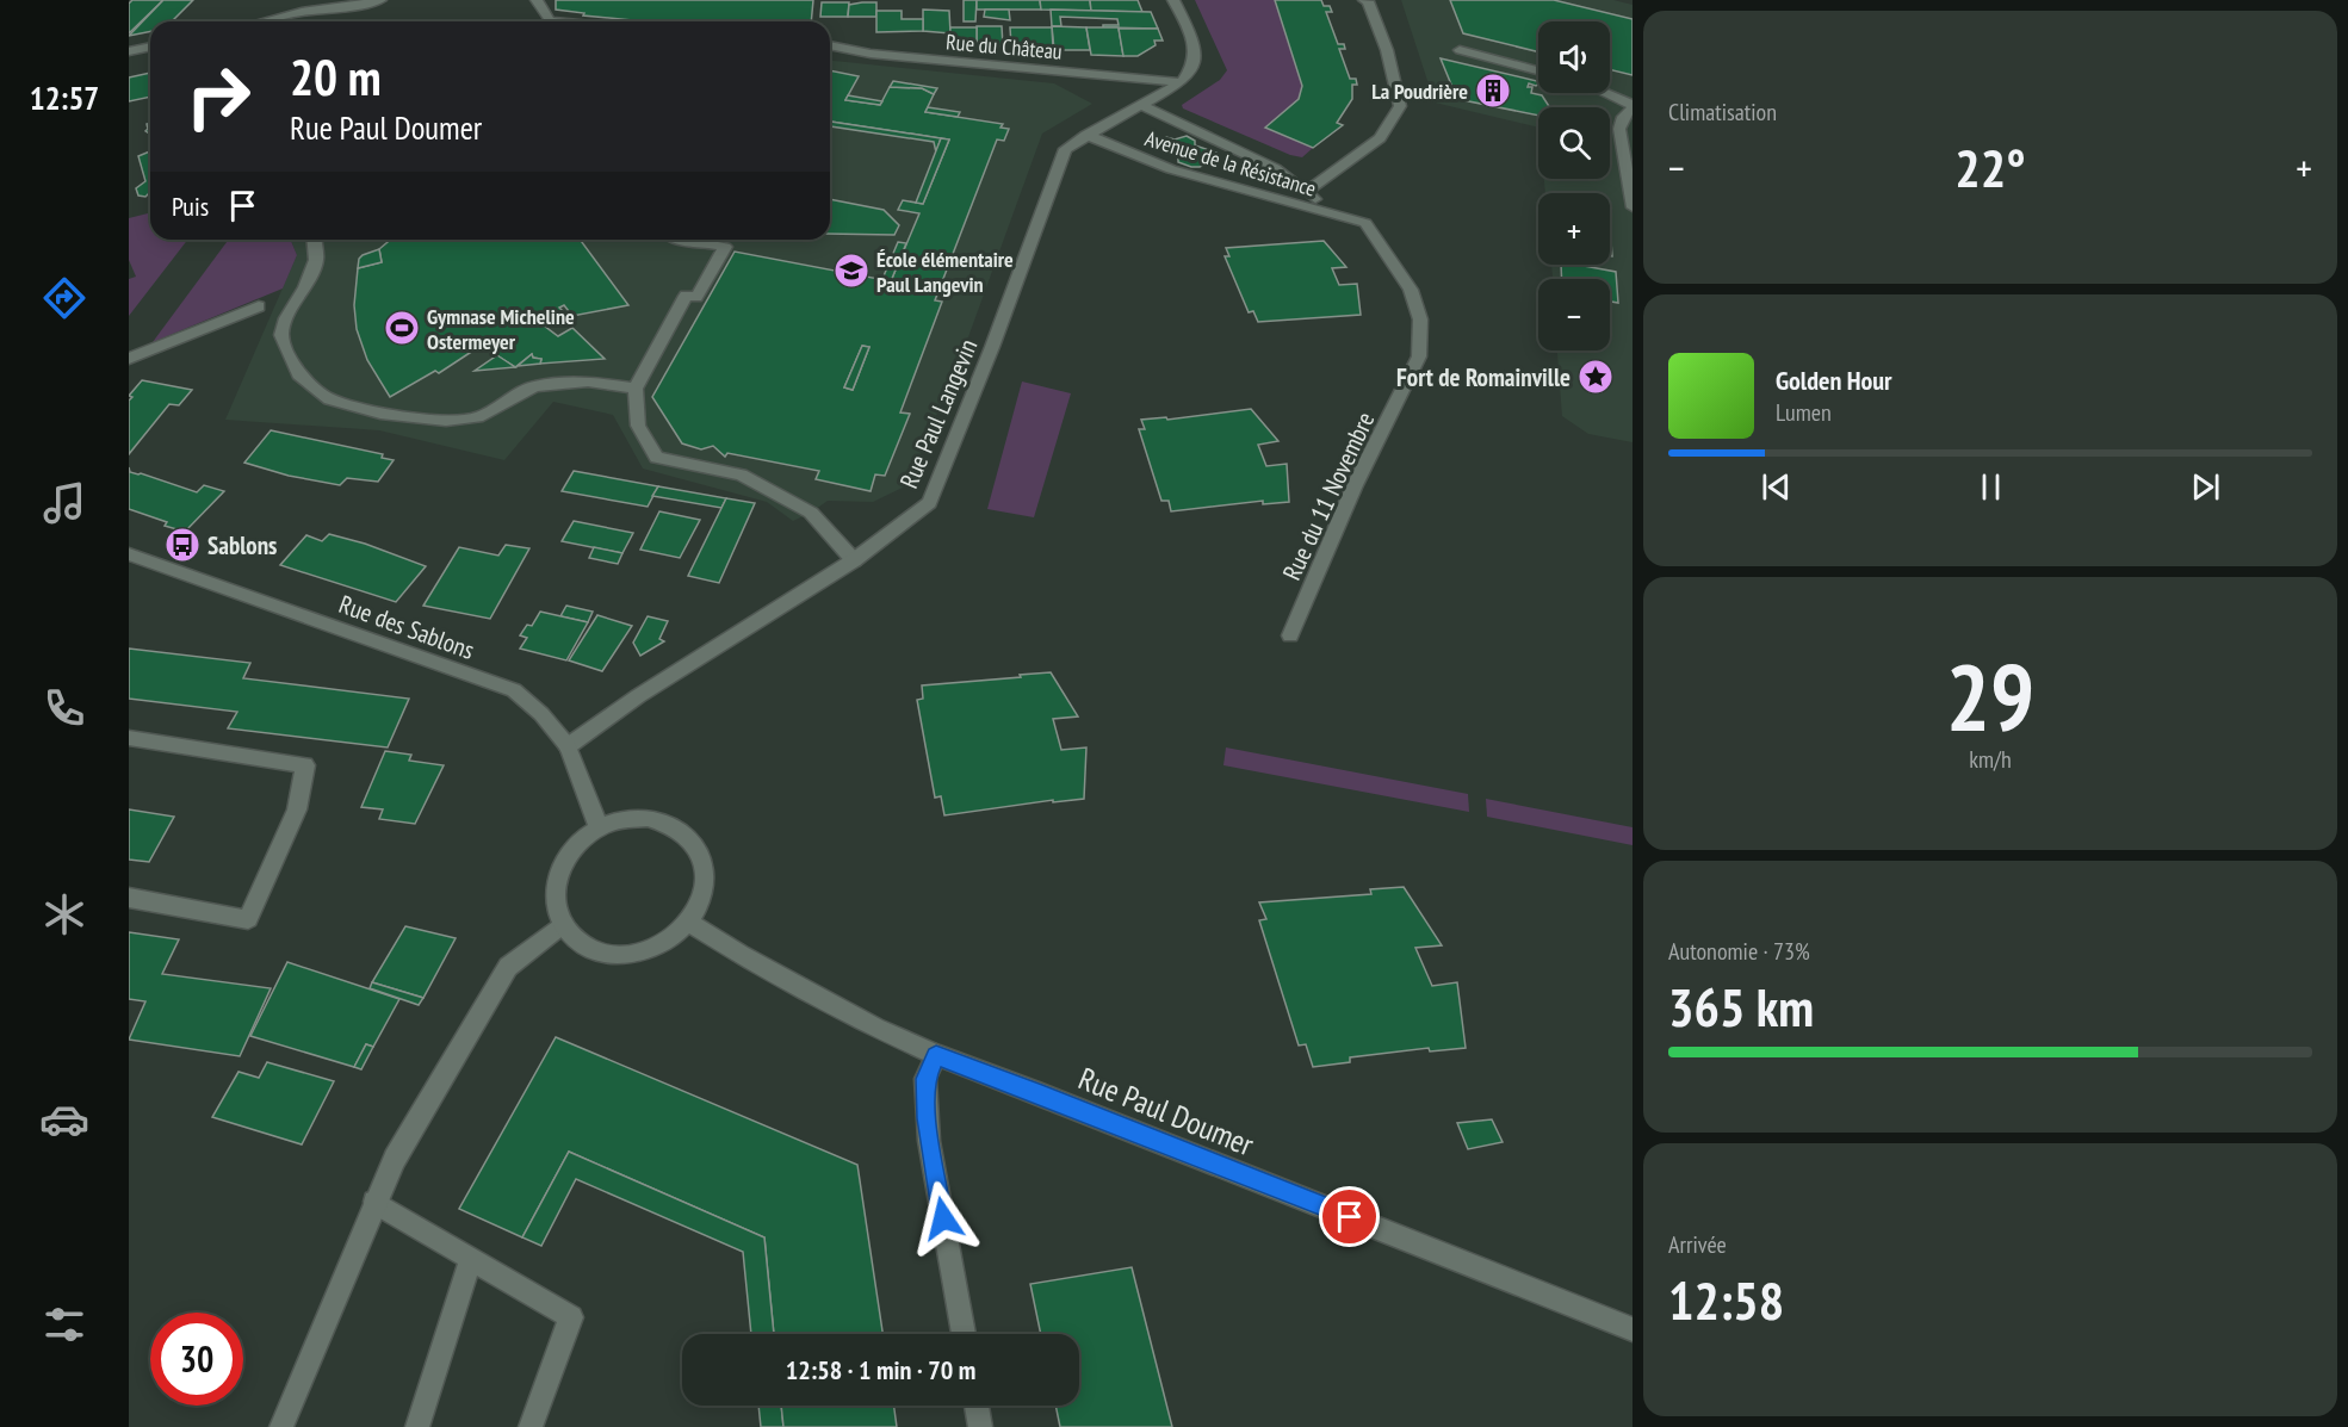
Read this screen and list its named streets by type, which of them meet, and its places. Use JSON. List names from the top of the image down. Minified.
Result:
{"streets":{"street":["Rue du Château","Avenue de la Résistance","Rue Paul Langevin","Rue du 11 Novembre","Rue des Sablons","Rue Paul Doumer"]},"crossings":[["Rue du Château","Rue Paul Langevin"],["Avenue de la Résistance","Rue Paul Langevin"],["Avenue de la Résistance","Rue du 11 Novembre"],["Rue Paul Langevin","Rue des Sablons"],["Rue des Sablons","Rue Paul Doumer"]],"places":{"building":["La Poudrière"],"school or university":["École élémentaire Paul Langevin"],"sports":["Gymnase Micheline Ostermeyer"],"place":["Fort de Romainville"],"bus stop":["Sablons"]},"page":{"tabs":"12:57","tile":["Climatisation",["29","km/h"],["Autonomie · 73%","365 km"],["Arrivée","12:58"]],"map_buttons":["+","−"],"turn":["20 m","Rue Paul Doumer"],"heat":["−","22°","+"],"then":"Puis","song":["Golden Hour","Lumen"],"limit":"30","trip":"12:58 · 1 min · 70 m"}}
